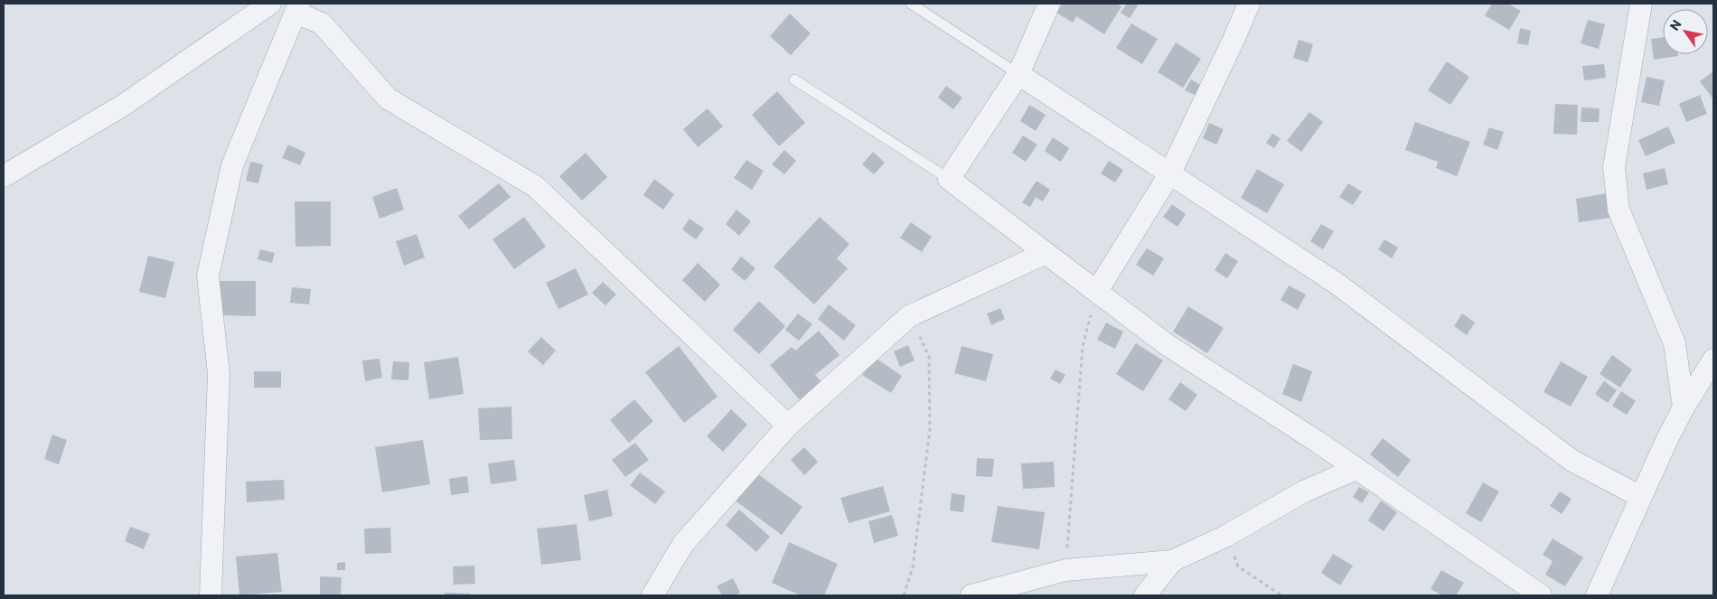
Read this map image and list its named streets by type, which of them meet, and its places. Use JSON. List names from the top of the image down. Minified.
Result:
{"north":"top left"}
